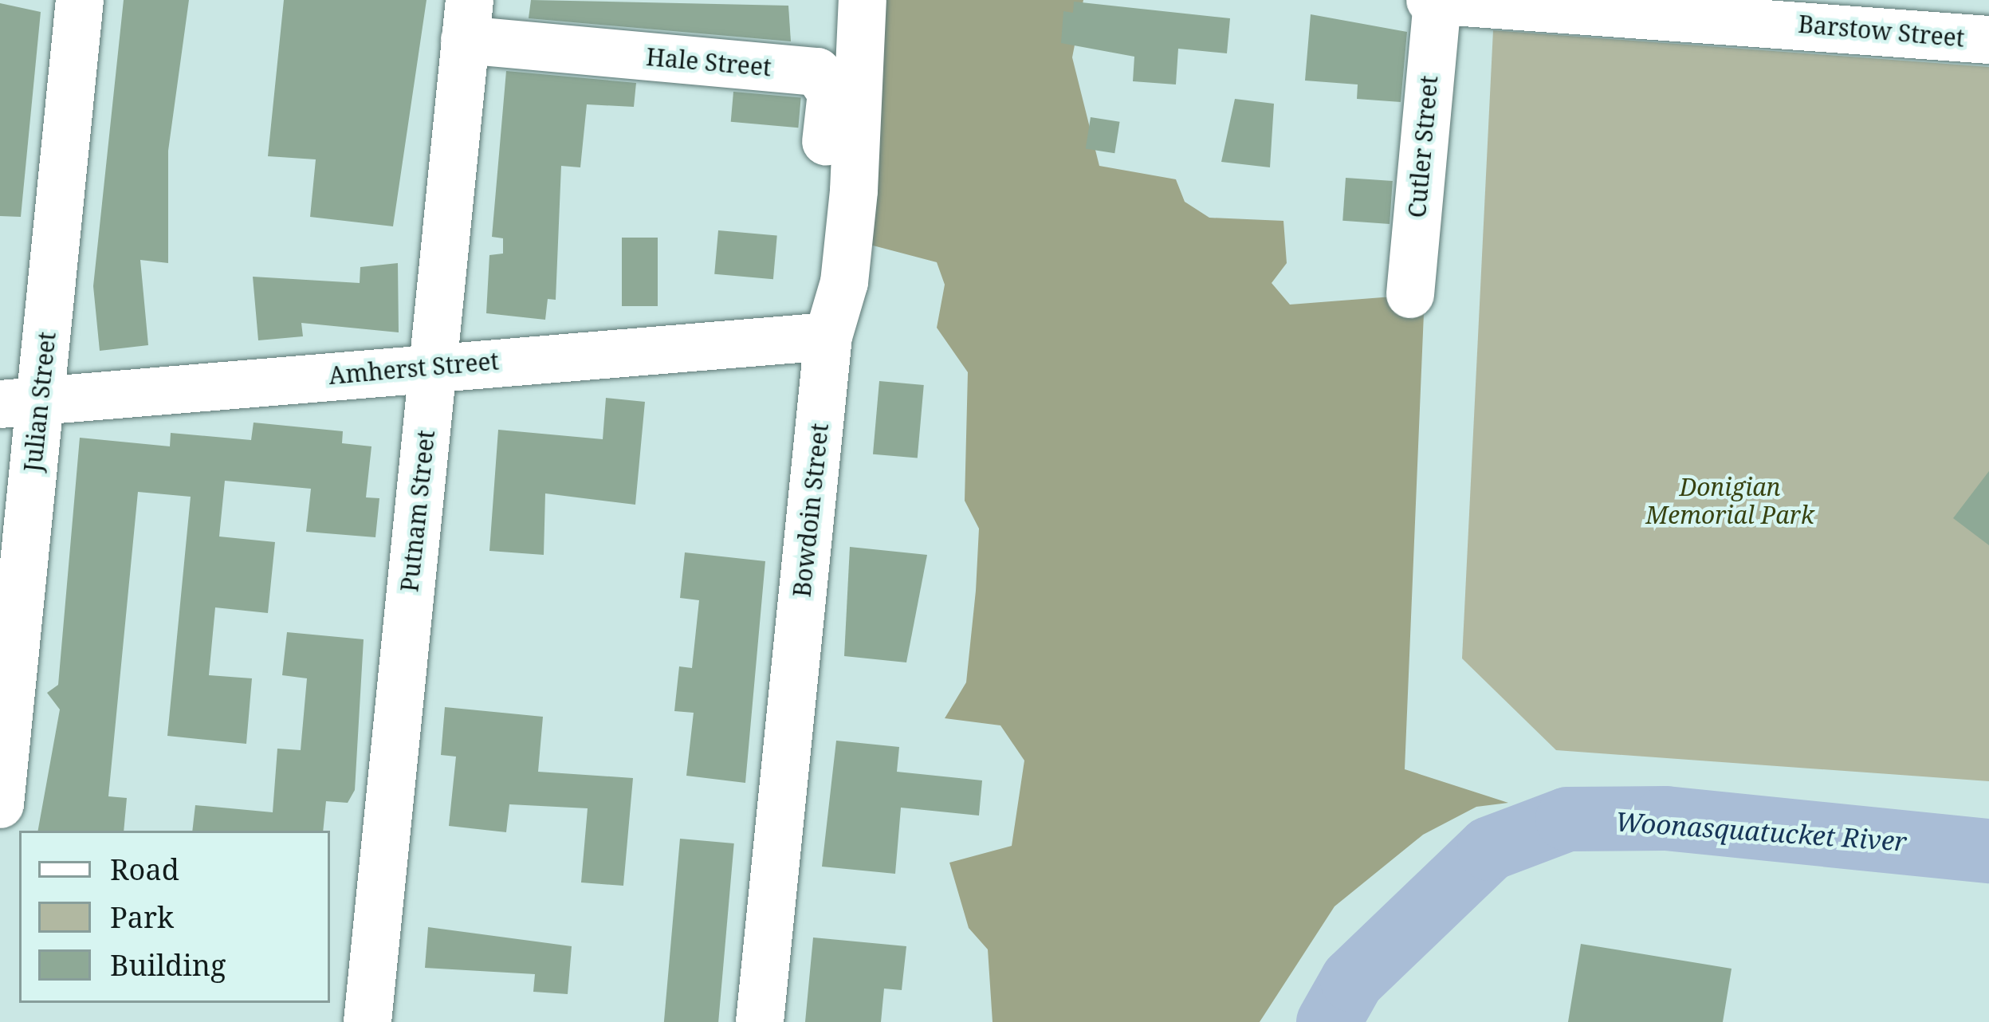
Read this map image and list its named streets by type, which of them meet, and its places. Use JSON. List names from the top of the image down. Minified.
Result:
{"streets":{"street":["Barstow Street","Hale Street","Cutler Street","Amherst Street","Julian Street","Bowdoin Street","Putnam Street"]},"crossings":[["Barstow Street","Cutler Street"],["Hale Street","Bowdoin Street"],["Hale Street","Putnam Street"],["Amherst Street","Julian Street"],["Amherst Street","Bowdoin Street"],["Amherst Street","Putnam Street"]],"water":["Woonasquatucket River"],"parks":["Donigian Memorial Park"],"legend":["Road","Park","Building"]}
